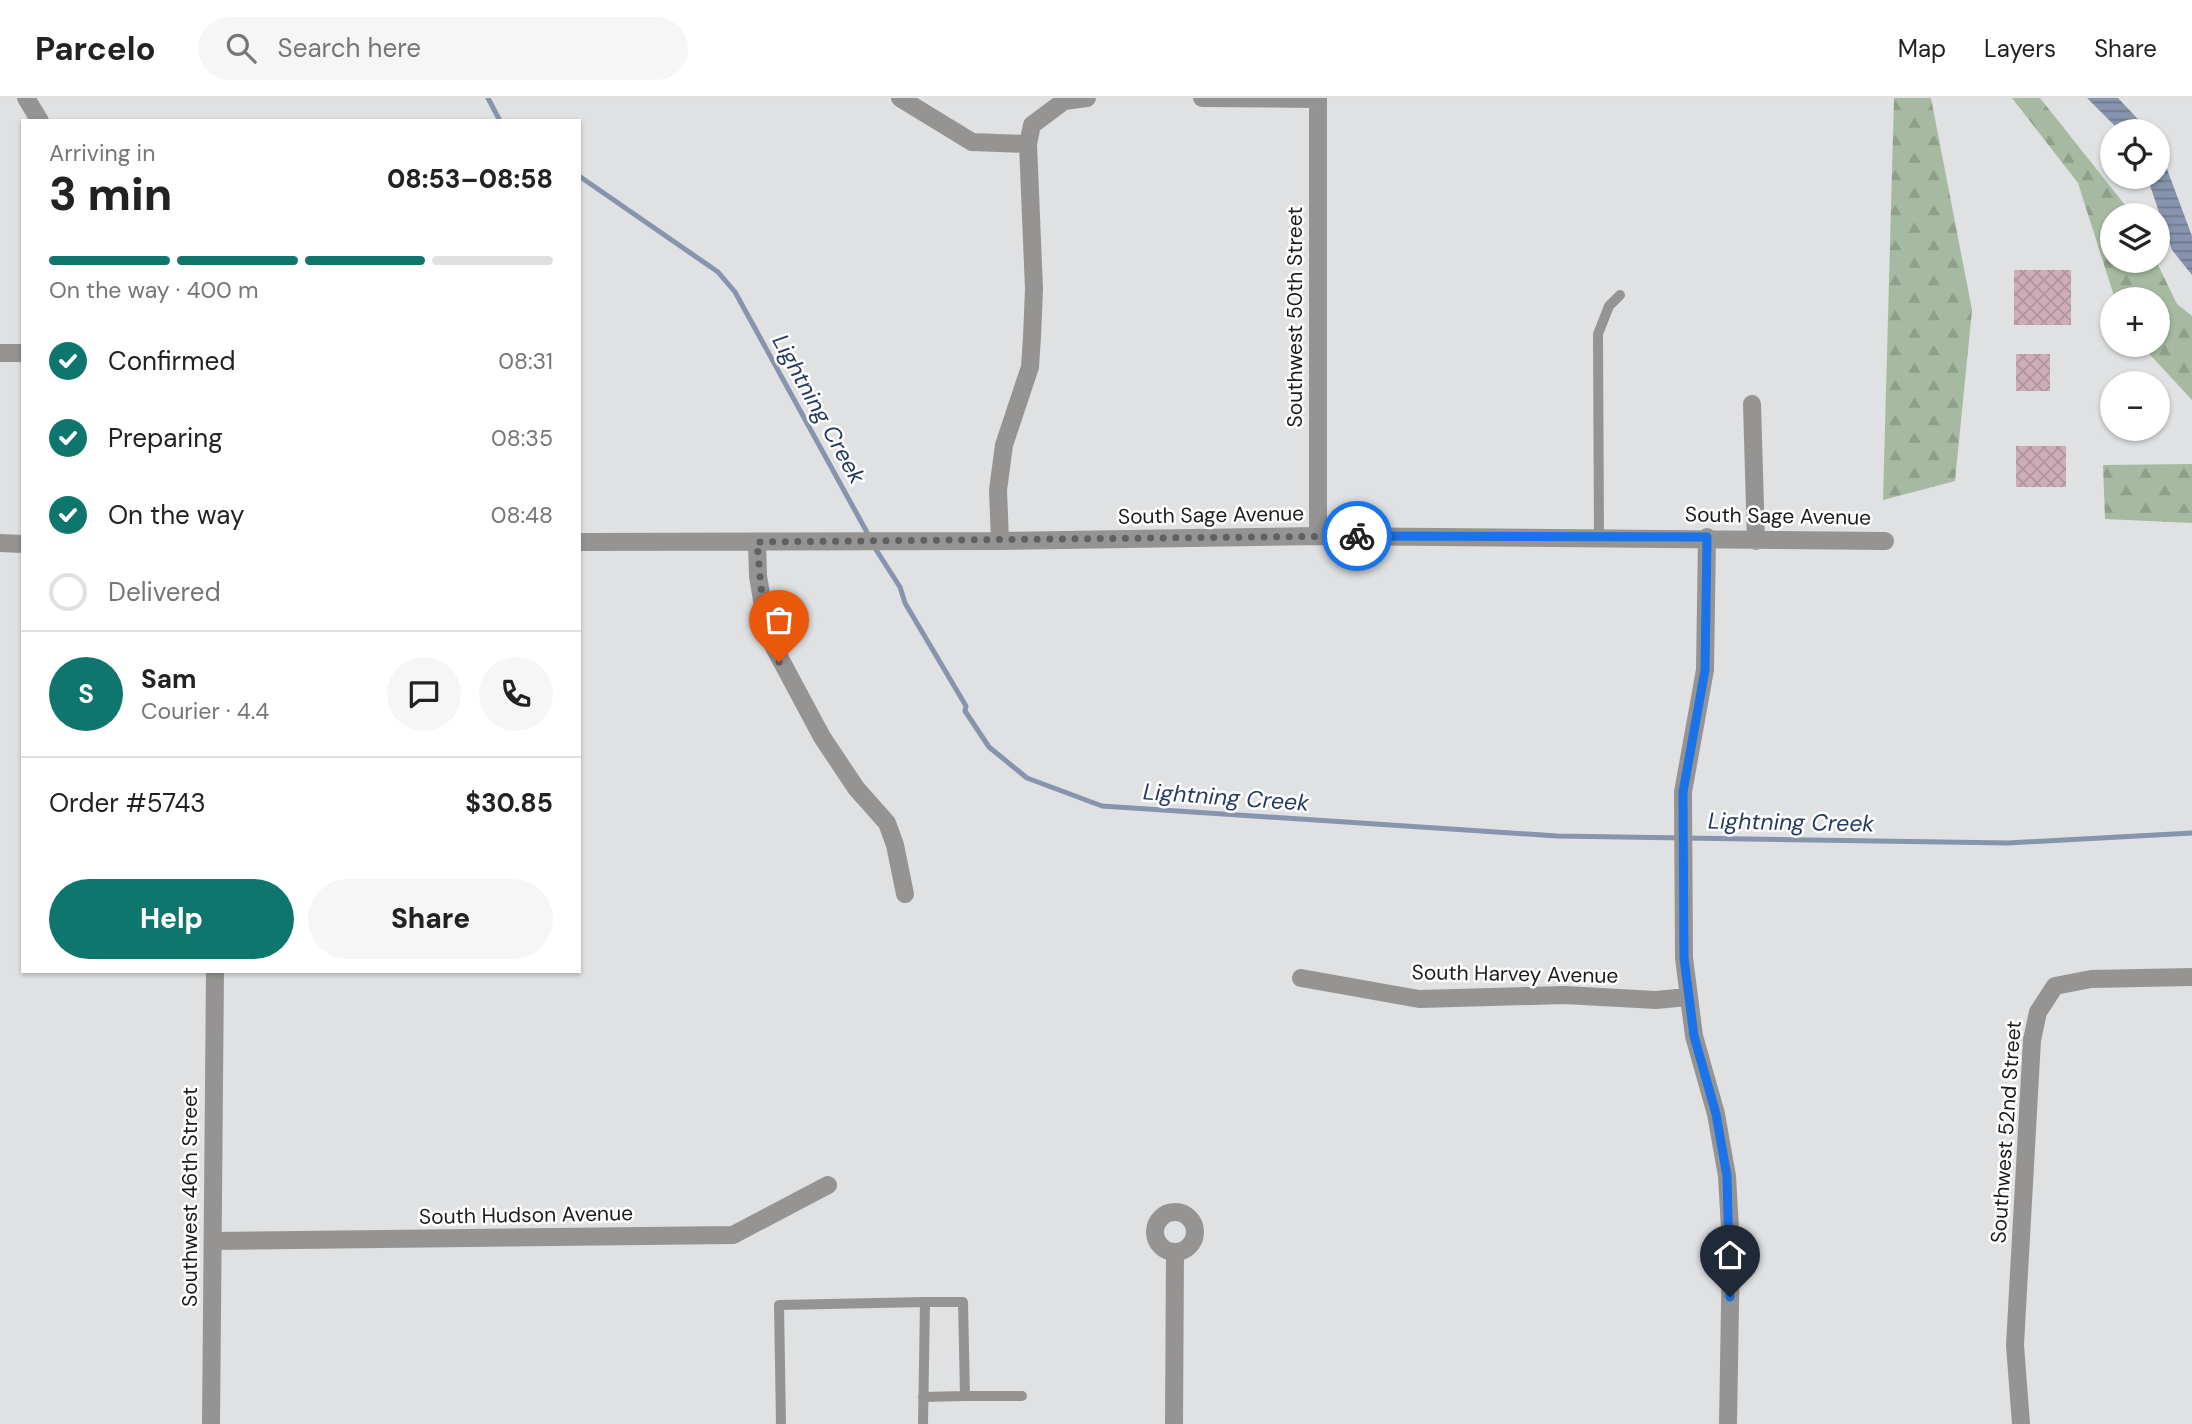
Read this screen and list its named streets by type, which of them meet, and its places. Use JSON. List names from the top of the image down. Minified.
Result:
{"streets":{"street":["Southwest 50th Street","South Sage Avenue","South Harvey Avenue","Southwest 52nd Street","Southwest 46th Street","South Hudson Avenue"]},"crossings":[["Southwest 50th Street","South Sage Avenue"],["Southwest 46th Street","South Hudson Avenue"]],"water":["Lightning Creek"],"page":{"header":"Parcelo","search":"Search here","nav":["Map","Layers","Share"],"map_buttons":["+","−"],"heading":["3 min","Arriving in","08:53–08:58"],"panel":["Sam","Courier · 4.4","Order #5743","$30.85"],"bar":"On the way · 400 m","list":[["Confirmed","08:31"],["Preparing","08:35"],["On the way","08:48"],"Delivered"],"round":"S","buttons":["Help","Share"]}}
